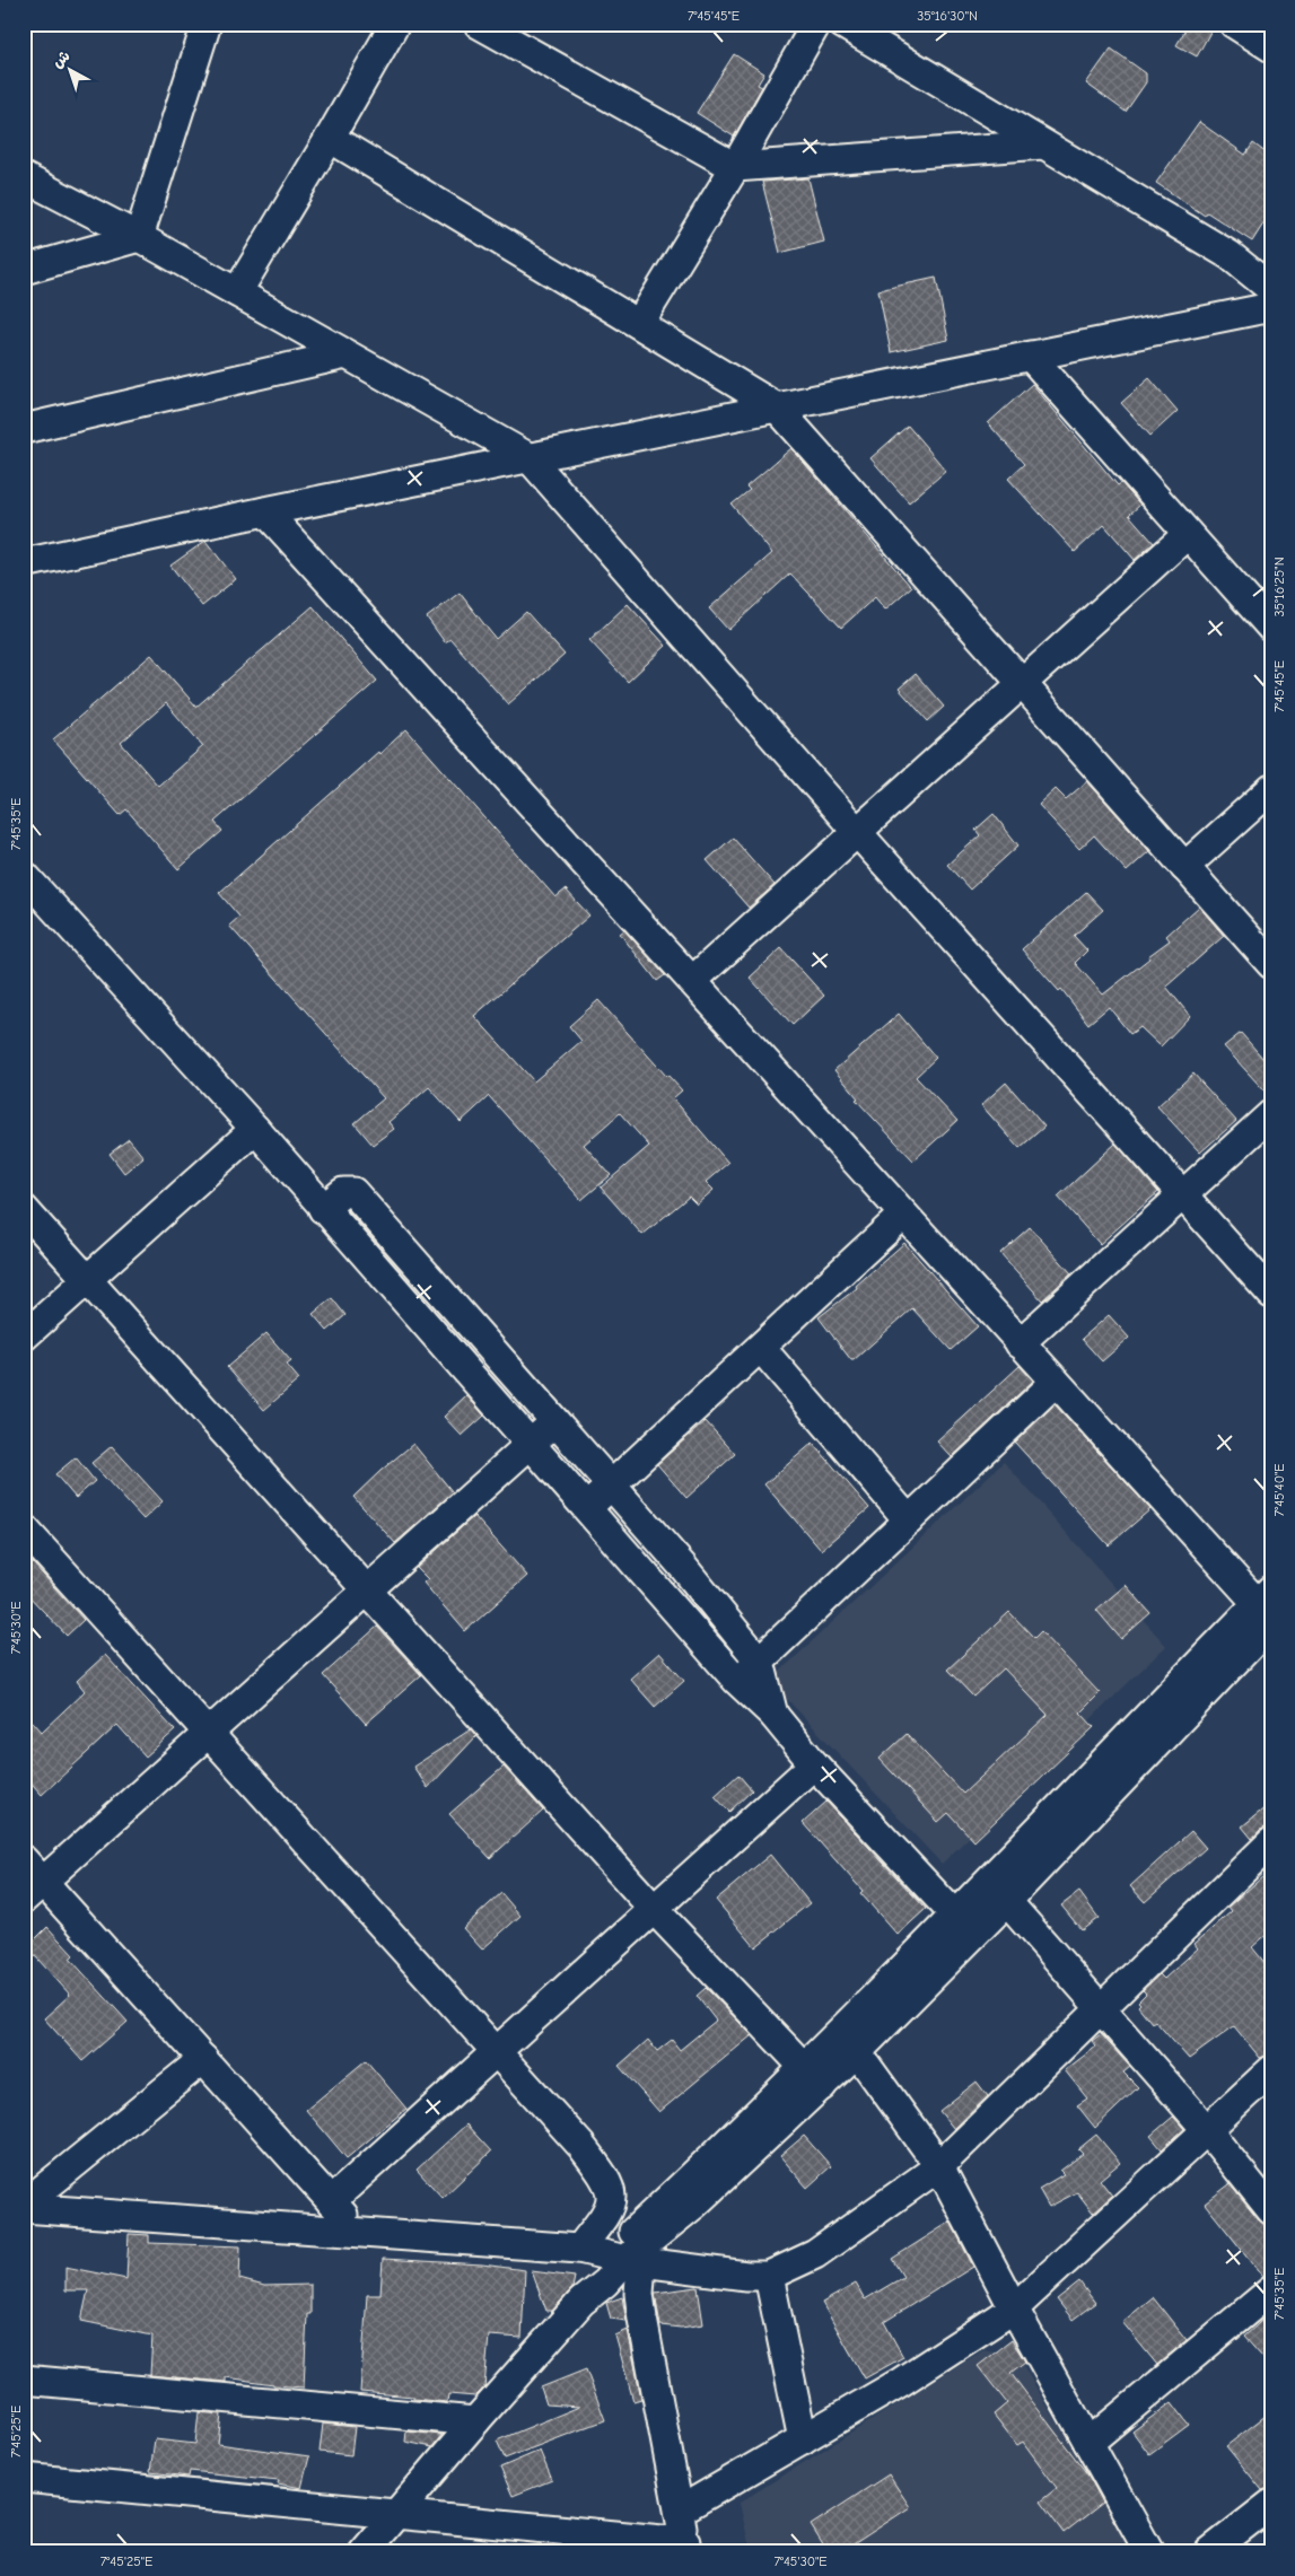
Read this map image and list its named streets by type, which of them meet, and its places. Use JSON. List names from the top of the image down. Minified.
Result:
{"north":"top left","coordinates":["7°45'45\"E","35°16'30\"N","35°16'25\"N","7°45'35\"E","7°45'40\"E","7°45'30\"E","7°45'25\"E"]}
